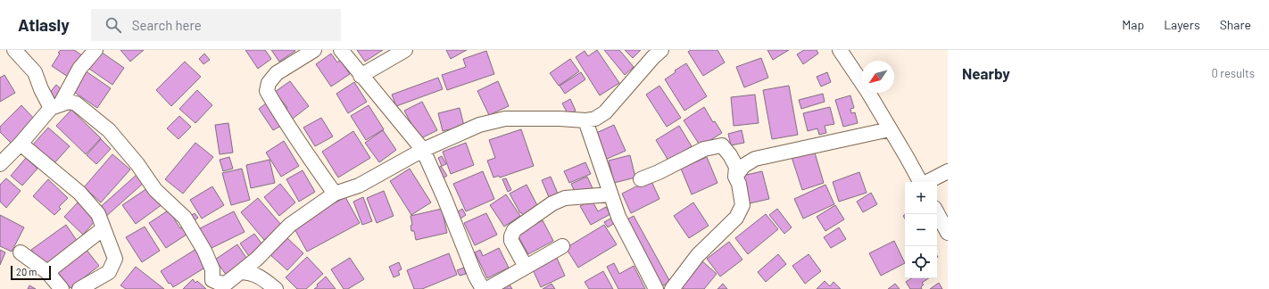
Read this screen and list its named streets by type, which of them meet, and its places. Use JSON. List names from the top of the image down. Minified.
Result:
{"scale_bar":"20 m","north":"bottom left","page":{"header":"Atlasly","search":"Search here","nav":["Map","Layers","Share"],"heading":["Nearby","0 results"],"map_buttons":["+","−"],"scale":"20 m"}}
